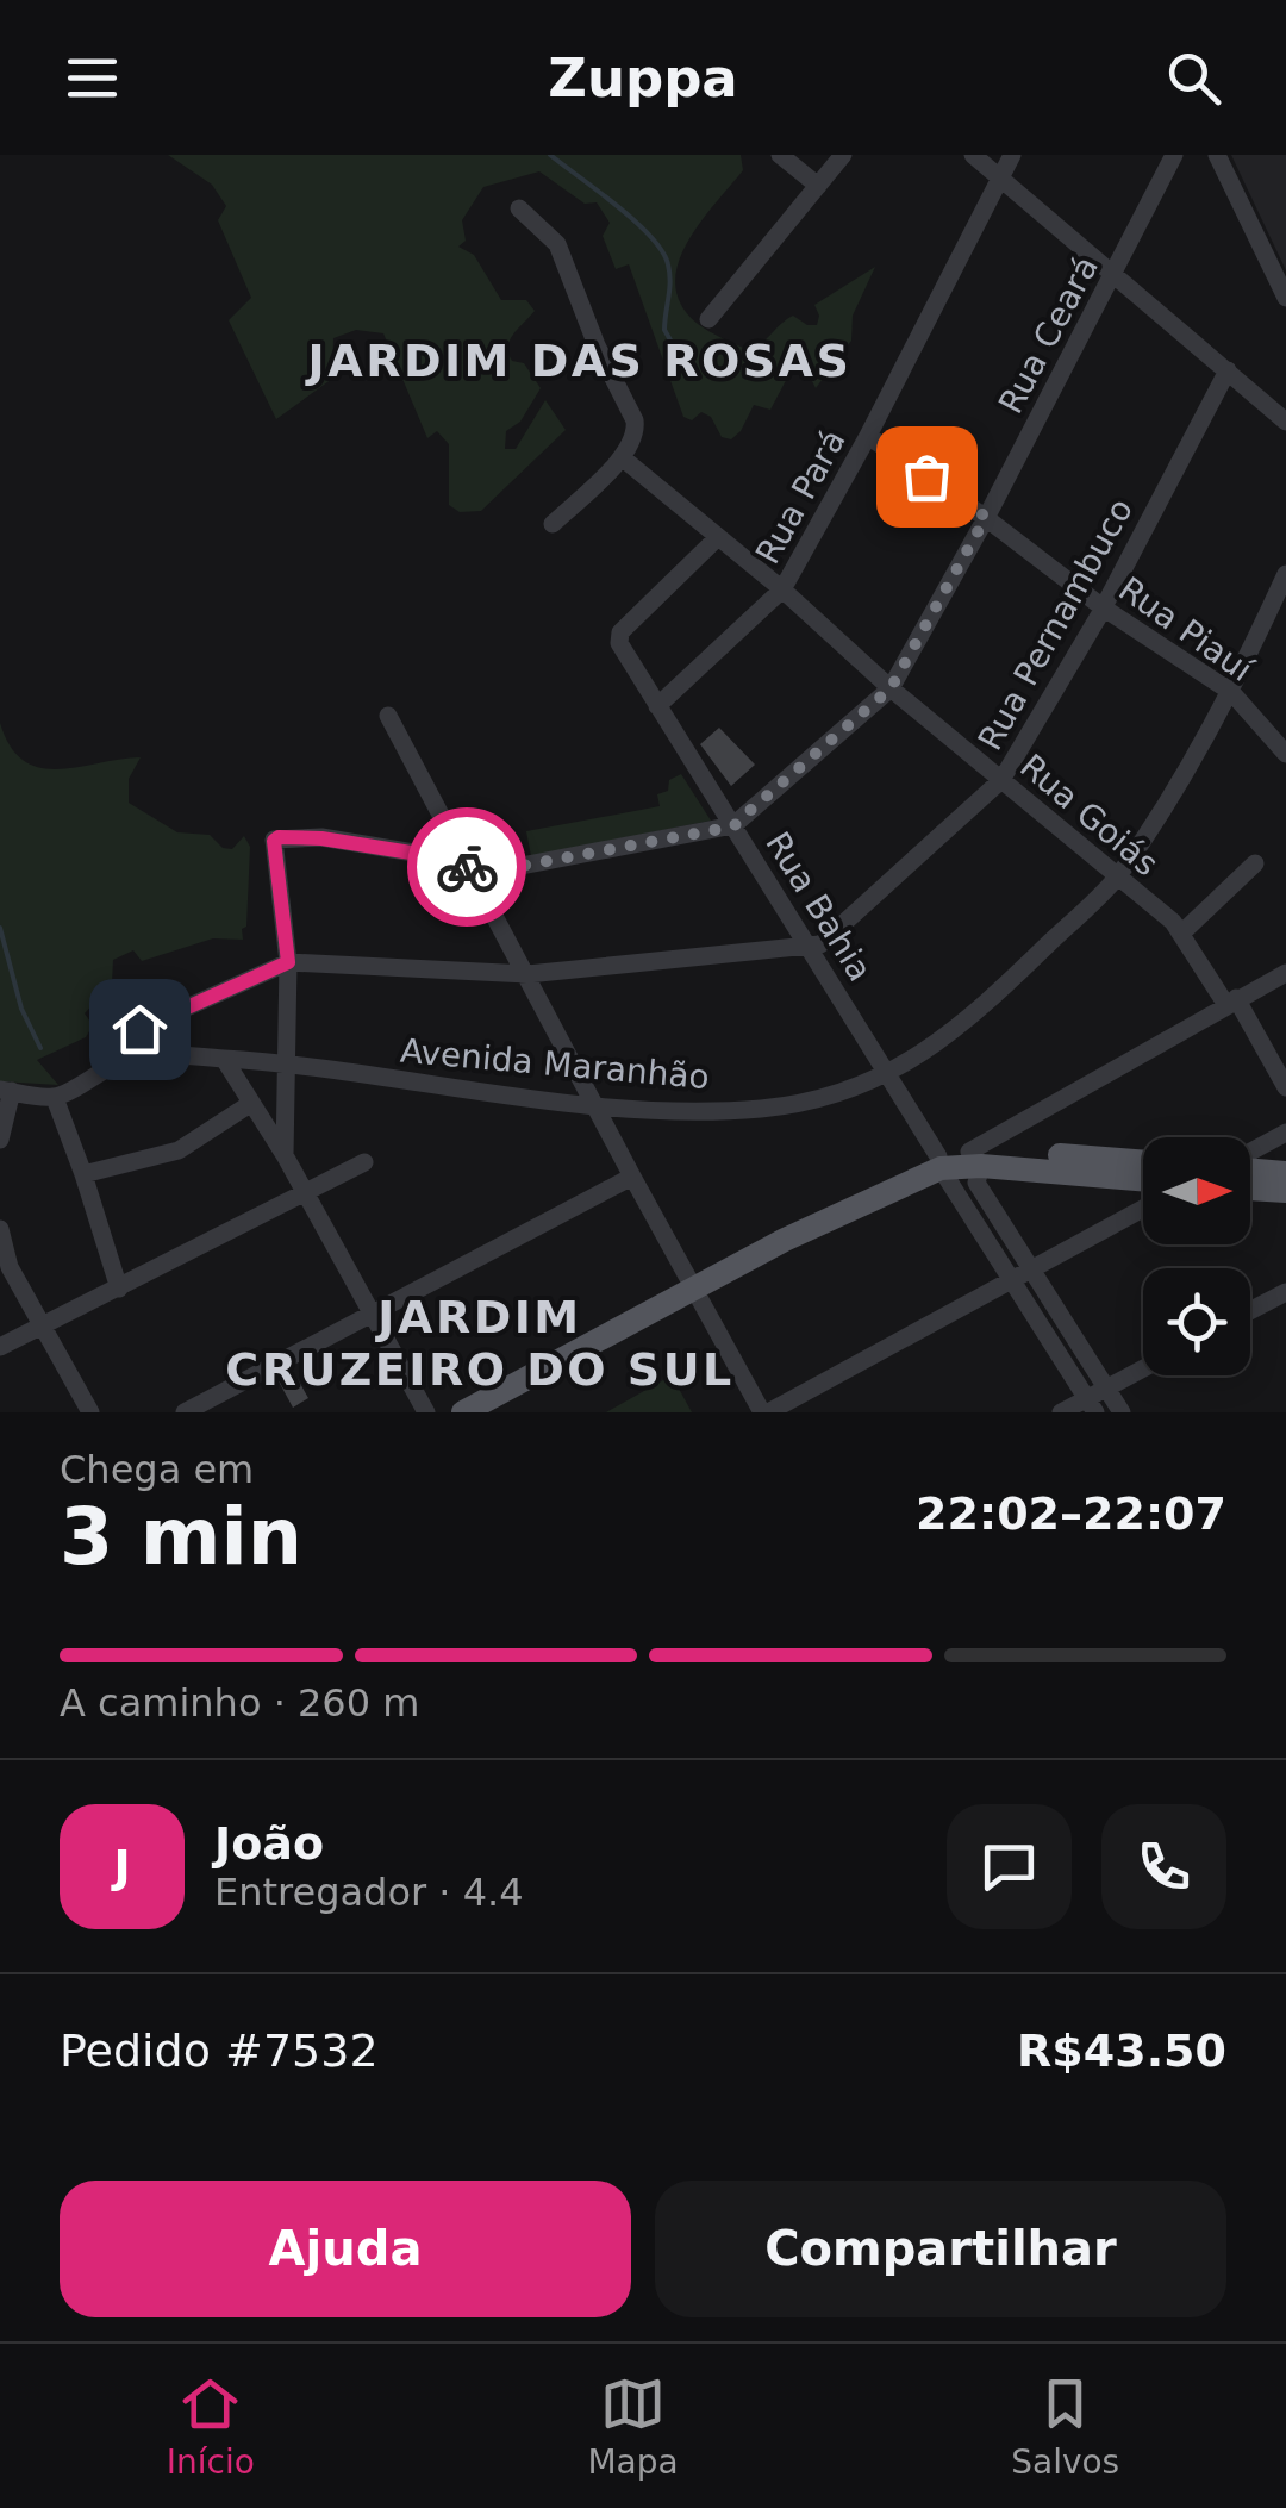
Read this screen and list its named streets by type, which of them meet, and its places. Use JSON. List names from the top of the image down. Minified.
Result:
{"streets":{"street":["Rua Ceará","Rua Pará","Rua Pernambuco","Rua Piauí","Rua Goiás","Rua Bahia","Avenida Maranhão"]},"crossings":[["Rua Ceará","Rua Piauí"],["Rua Ceará","Rua Goiás"],["Rua Ceará","Rua Bahia"],["Rua Pará","Rua Piauí"],["Rua Pará","Rua Goiás"],["Rua Pará","Rua Bahia"],["Rua Pernambuco","Rua Piauí"],["Rua Pernambuco","Rua Goiás"],["Rua Pernambuco","Rua Bahia"],["Rua Piauí","Avenida Maranhão"],["Rua Goiás","Rua Bahia"],["Rua Goiás","Avenida Maranhão"],["Rua Bahia","Avenida Maranhão"]],"districts":["JARDIM DAS ROSAS","JARDIM CRUZEIRO DO SUL"],"north":"right","page":{"header":"Zuppa","heading":["3 min","Chega em","22:02–22:07"],"panel":["João","Entregador · 4.4","Pedido #7532","R$43.50"],"bar":"A caminho · 260 m","round":"J","buttons":["Ajuda","Compartilhar"],"tabs":["Início","Mapa","Salvos"]}}
